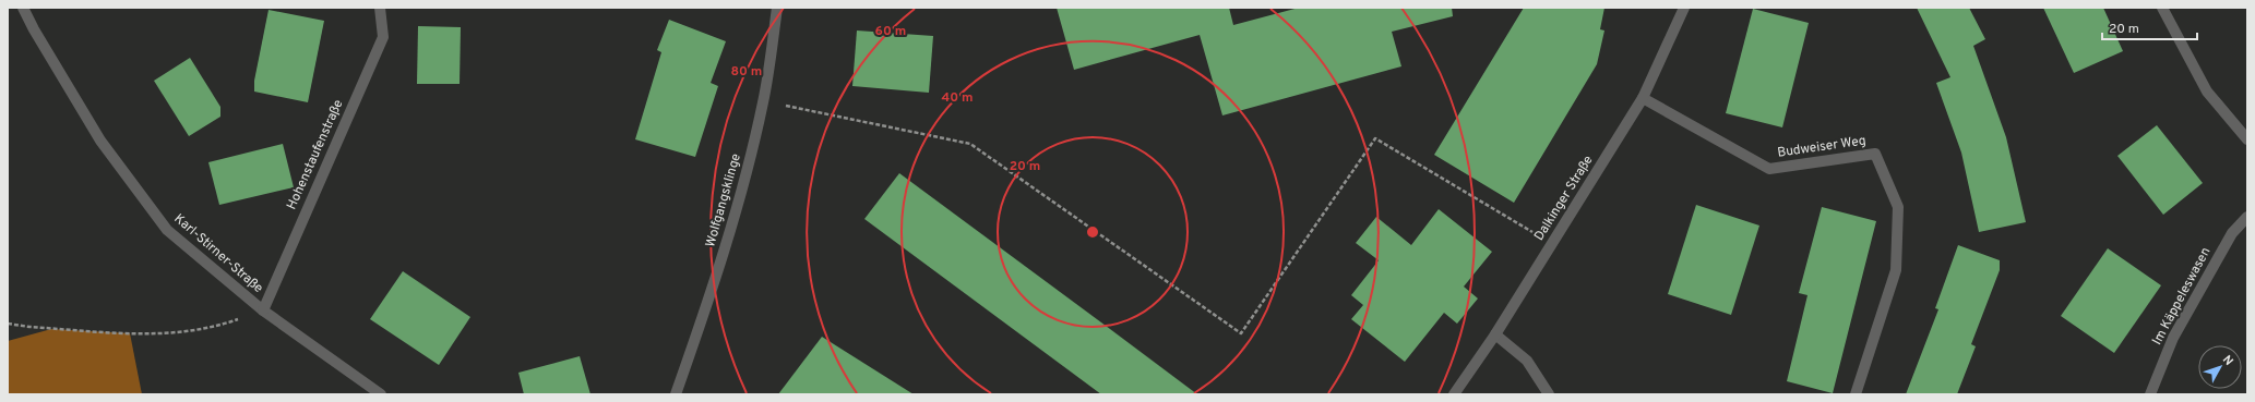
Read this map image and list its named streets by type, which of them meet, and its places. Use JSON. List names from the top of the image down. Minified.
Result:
{"streets":{"street":["Budweiser Weg","Hohenstaufenstraße","Dalkinger Straße","Wolfgangsklinge","Karl-Stirner-Straße","Im Käppeleswasen"]},"crossings":[["Budweiser Weg","Dalkinger Straße"],["Hohenstaufenstraße","Karl-Stirner-Straße"]],"scale_bar":"20 m","north":"top right","rings":["60 m","80 m","40 m","20 m"]}
